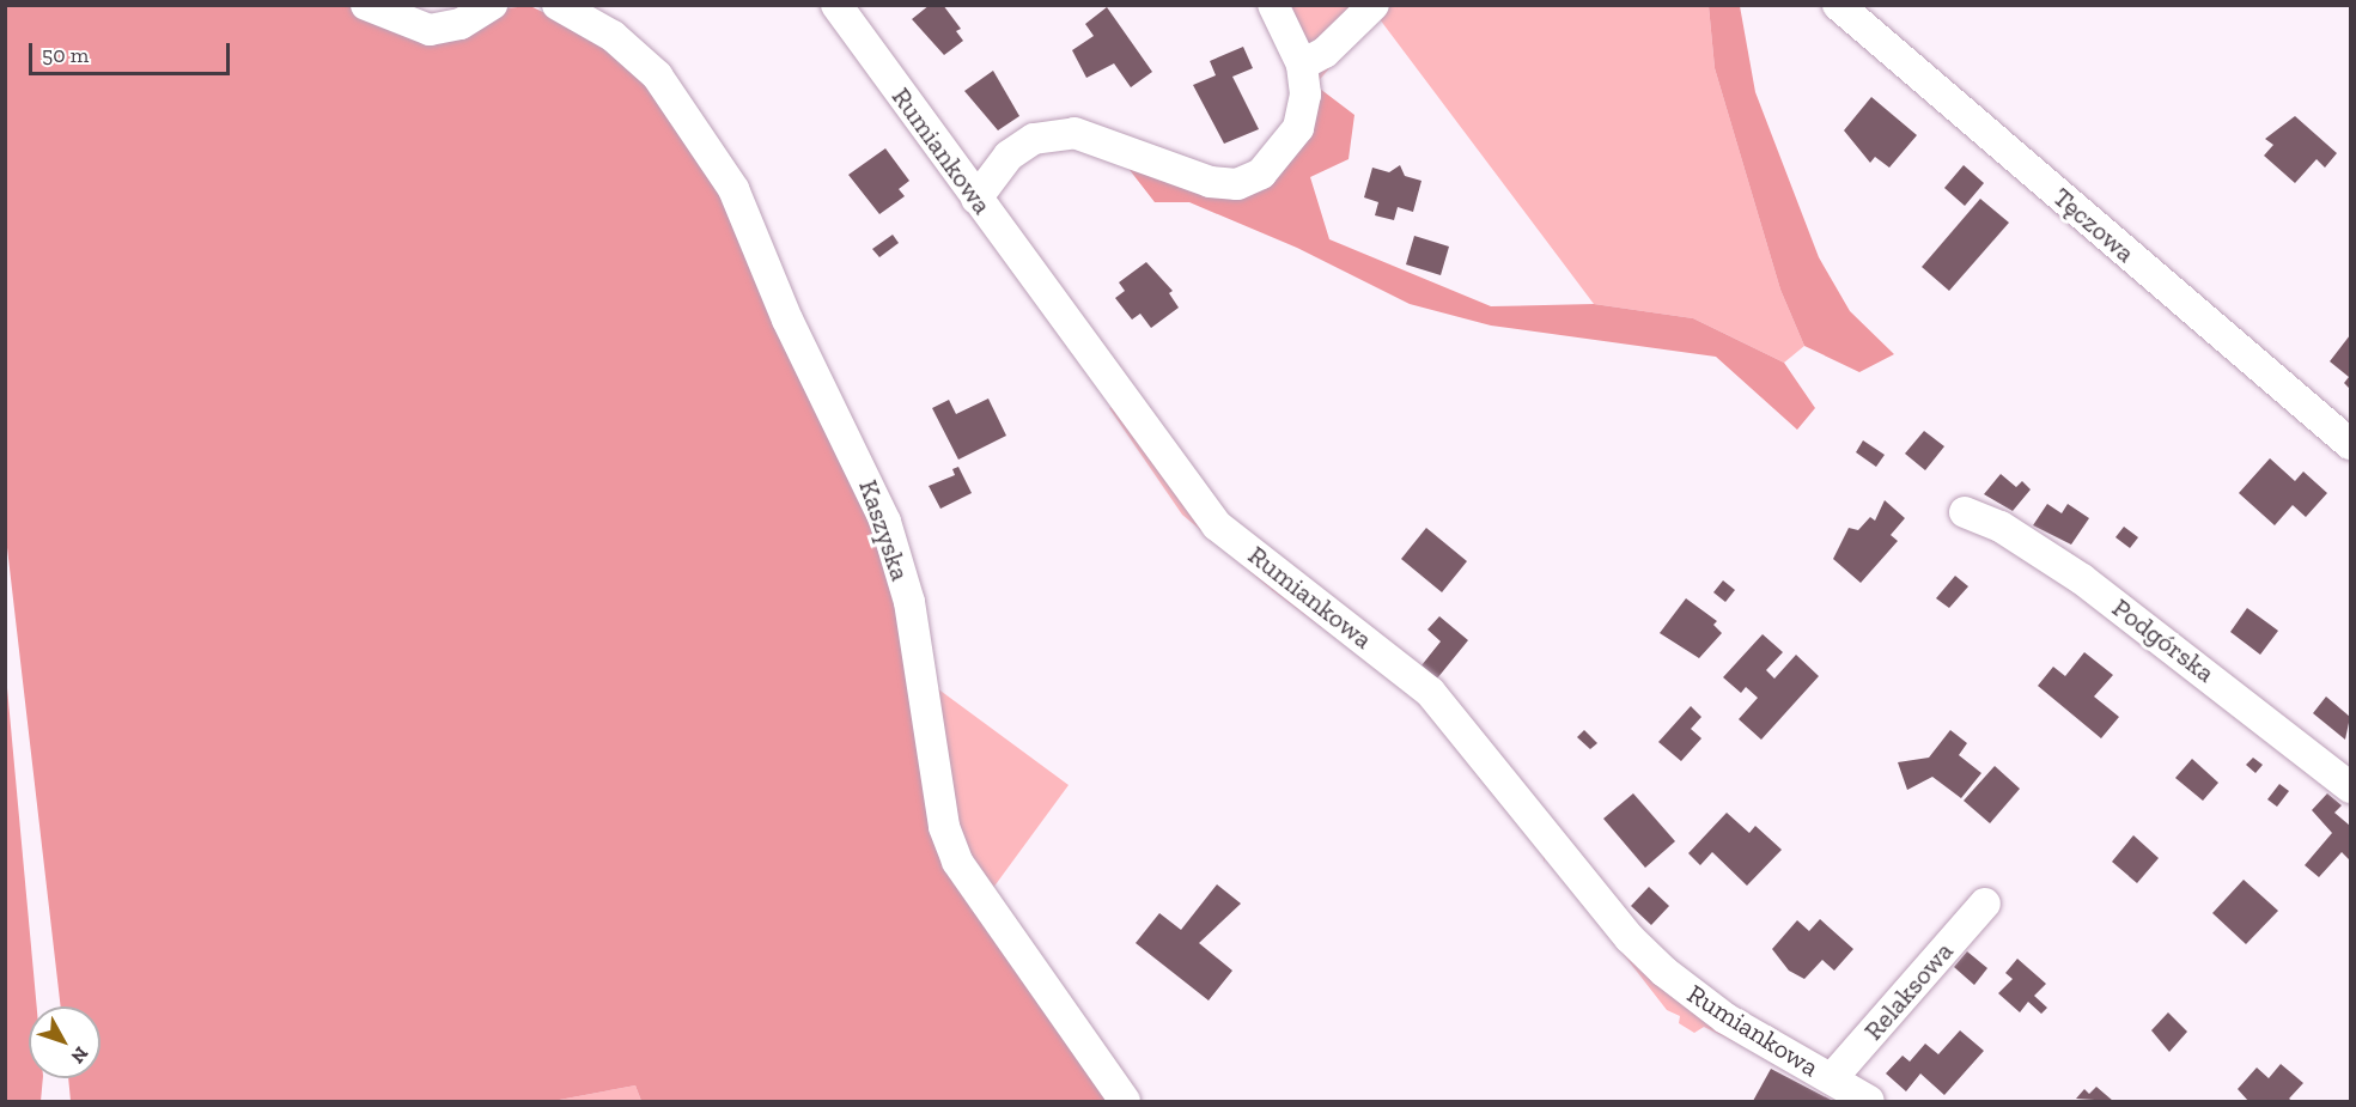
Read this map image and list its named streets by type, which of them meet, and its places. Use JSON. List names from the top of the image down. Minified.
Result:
{"streets":{"street":["Rumiankowa","Tęczowa","Kaszyska","Podgórska","Relaksowa"]},"crossings":[["Rumiankowa","Relaksowa"]],"scale_bar":"50 m","north":"bottom right"}
